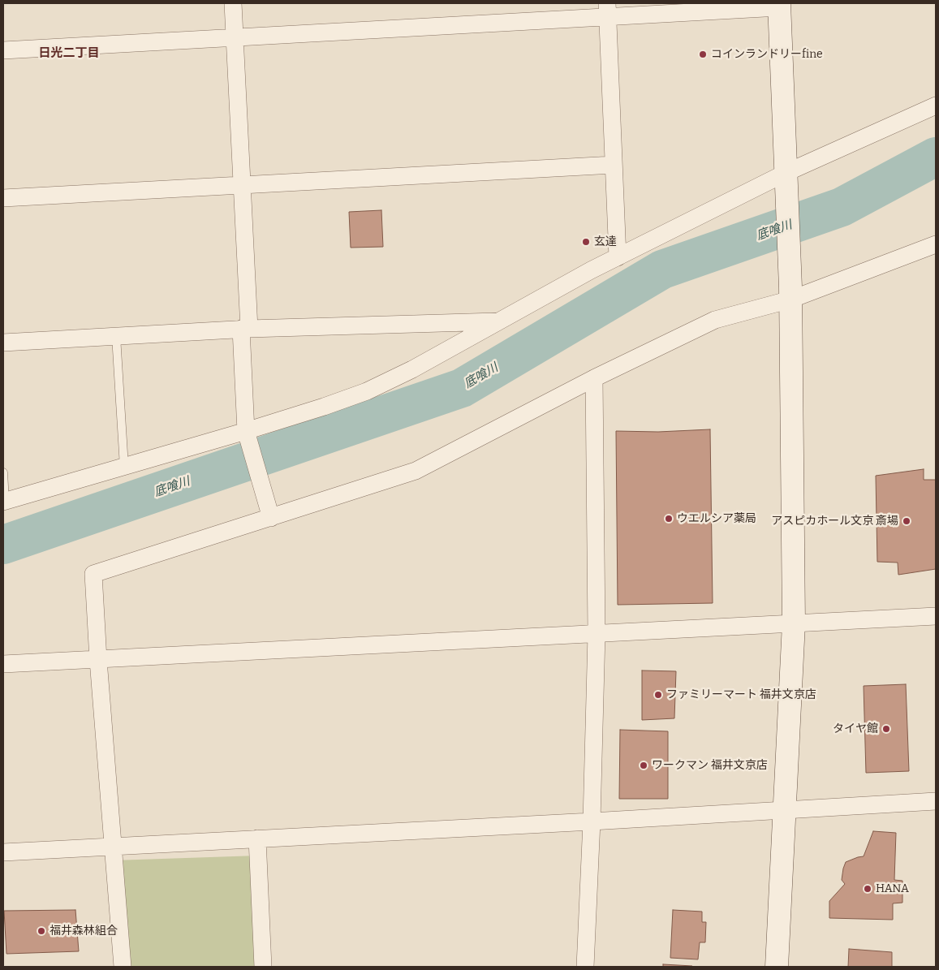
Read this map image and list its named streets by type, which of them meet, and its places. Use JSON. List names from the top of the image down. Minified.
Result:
{"districts":["日光二丁目"],"water":["底喰川"],"places":["コインランドリーfine","玄達","ウエルシア薬局","アスピカホール文京 斎場","ファミリーマート 福井文京店","タイヤ館","ワークマン 福井文京店","HANA","福井森林組合"]}
